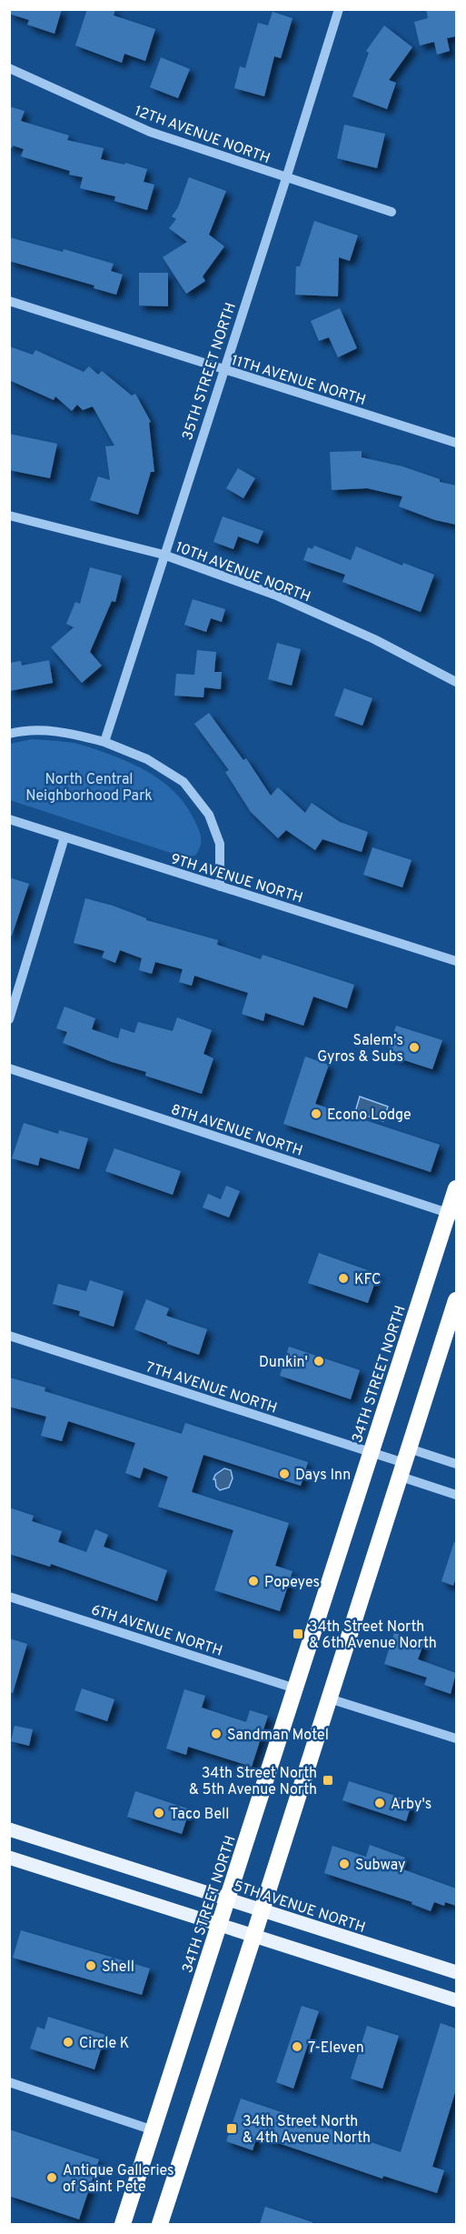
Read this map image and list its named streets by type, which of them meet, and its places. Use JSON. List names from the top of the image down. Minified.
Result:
{"streets":{"highway":["34TH STREET NORTH"],"main road":["5TH AVENUE NORTH"],"street":["12TH AVENUE NORTH","35TH STREET NORTH","11TH AVENUE NORTH","10TH AVENUE NORTH","9TH AVENUE NORTH","8TH AVENUE NORTH","7TH AVENUE NORTH","6TH AVENUE NORTH"]},"crossings":[["12TH AVENUE NORTH","35TH STREET NORTH"],["35TH STREET NORTH","11TH AVENUE NORTH"],["35TH STREET NORTH","10TH AVENUE NORTH"],["8TH AVENUE NORTH","34TH STREET NORTH"],["34TH STREET NORTH","7TH AVENUE NORTH"],["34TH STREET NORTH","6TH AVENUE NORTH"],["34TH STREET NORTH","5TH AVENUE NORTH"]],"parks":["North Central Neighborhood Park"],"places":{"other":["Salem's Gyros & Subs","Econo Lodge","KFC","Dunkin'","Days Inn","Popeyes","Sandman Motel","Arby's","Taco Bell","Subway","Shell","Circle K","7-Eleven","Antique Galleries of Saint Pete"],"transit":["34th Street North & 6th Avenue North","34th Street North & 5th Avenue North","34th Street North & 4th Avenue North"]}}
